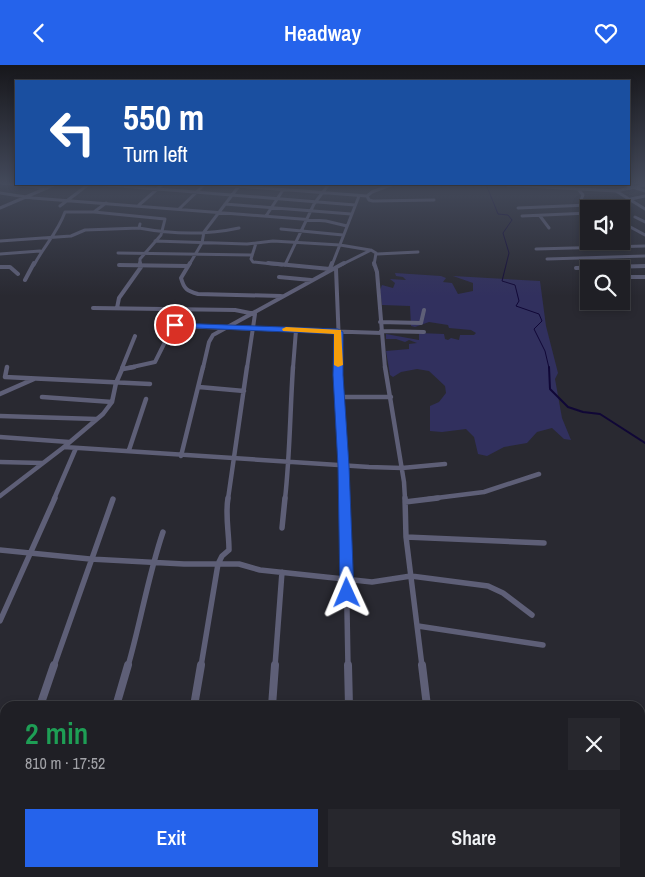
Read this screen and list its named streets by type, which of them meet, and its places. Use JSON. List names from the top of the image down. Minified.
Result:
{"page":{"header":"Headway","turn":["550 m","Turn left"],"heading":["2 min","810 m · 17:52"],"buttons":["Exit","Share"]}}
